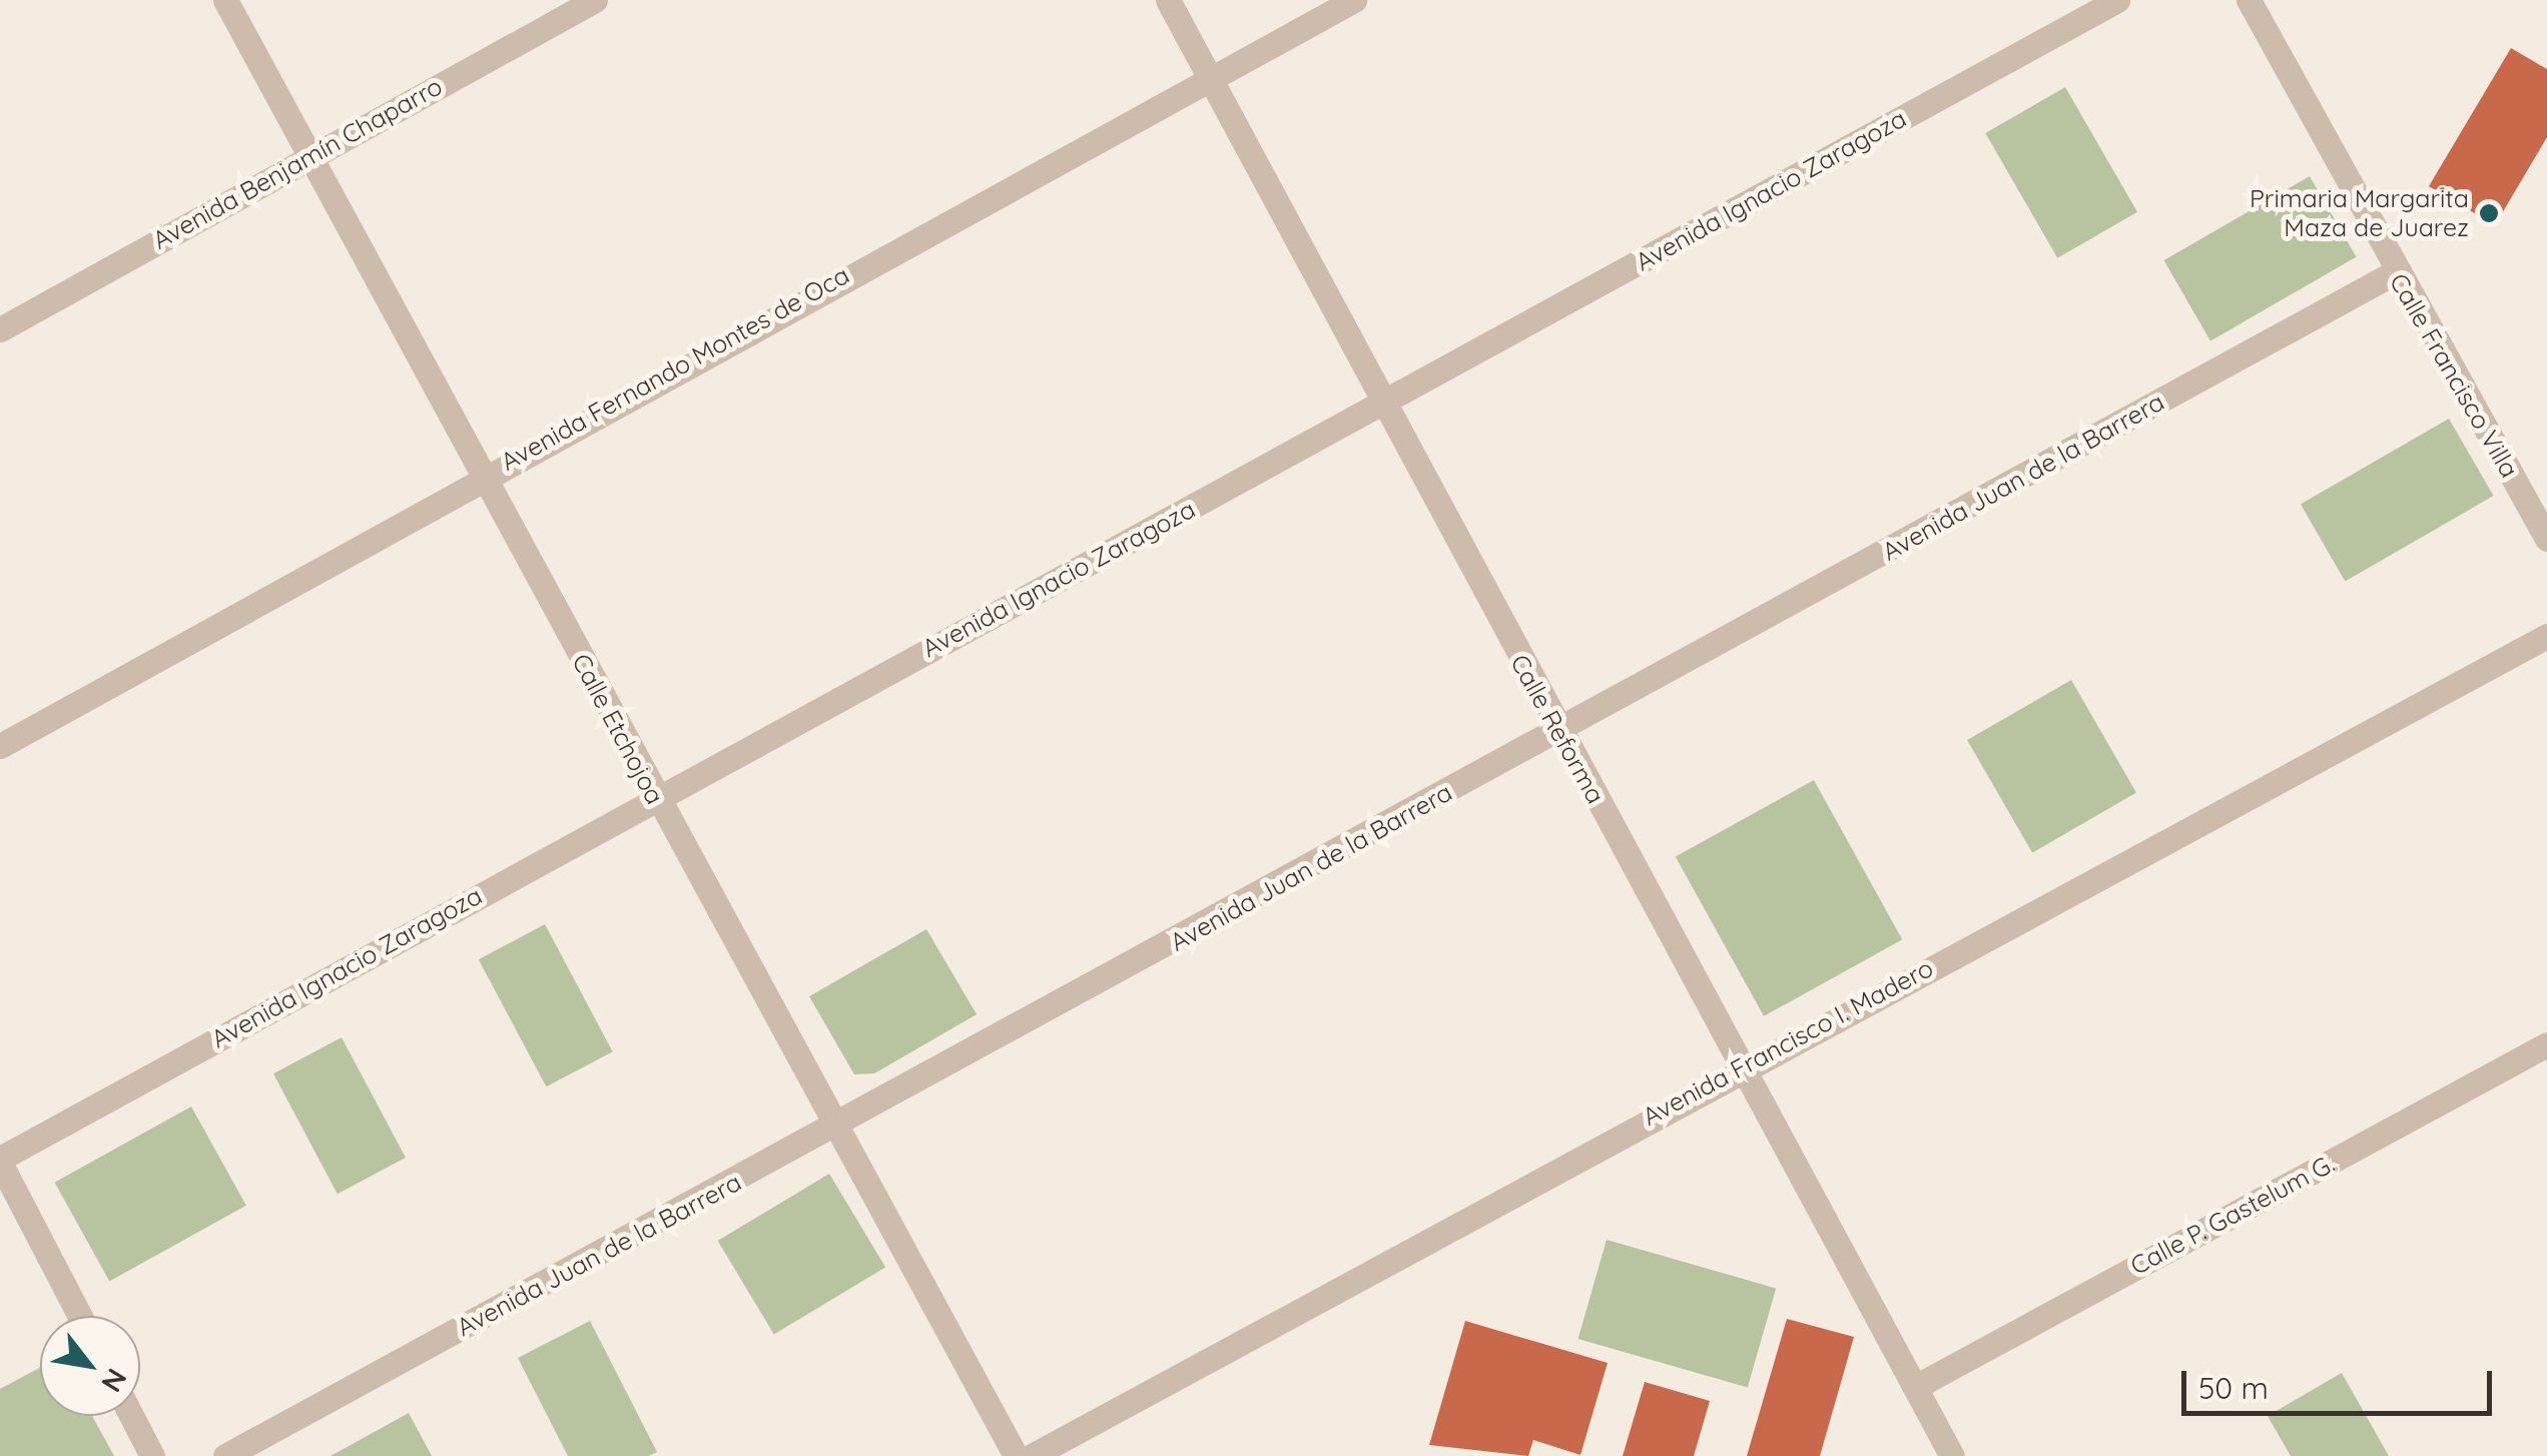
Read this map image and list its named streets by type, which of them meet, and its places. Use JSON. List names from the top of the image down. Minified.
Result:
{"streets":{"street":["Avenida Benjamín Chaparro","Avenida Ignacio Zaragoza","Avenida Fernando Montes de Oca","Calle Francisco Villa","Avenida Juan de la Barrera","Calle Etchojoa","Calle Reforma","Avenida Francisco I. Madero","Calle P. Gastelum G."]},"crossings":[["Avenida Benjamín Chaparro","Calle Etchojoa"],["Avenida Ignacio Zaragoza","Calle Etchojoa"],["Avenida Ignacio Zaragoza","Calle Reforma"],["Avenida Fernando Montes de Oca","Calle Etchojoa"],["Avenida Fernando Montes de Oca","Calle Reforma"],["Calle Francisco Villa","Avenida Juan de la Barrera"],["Avenida Juan de la Barrera","Calle Etchojoa"],["Avenida Juan de la Barrera","Calle Reforma"],["Calle Reforma","Avenida Francisco I. Madero"],["Calle Reforma","Calle P. Gastelum G."]],"places":["Primaria Margarita Maza de Juarez"],"scale_bar":"50 m","north":"bottom right"}
